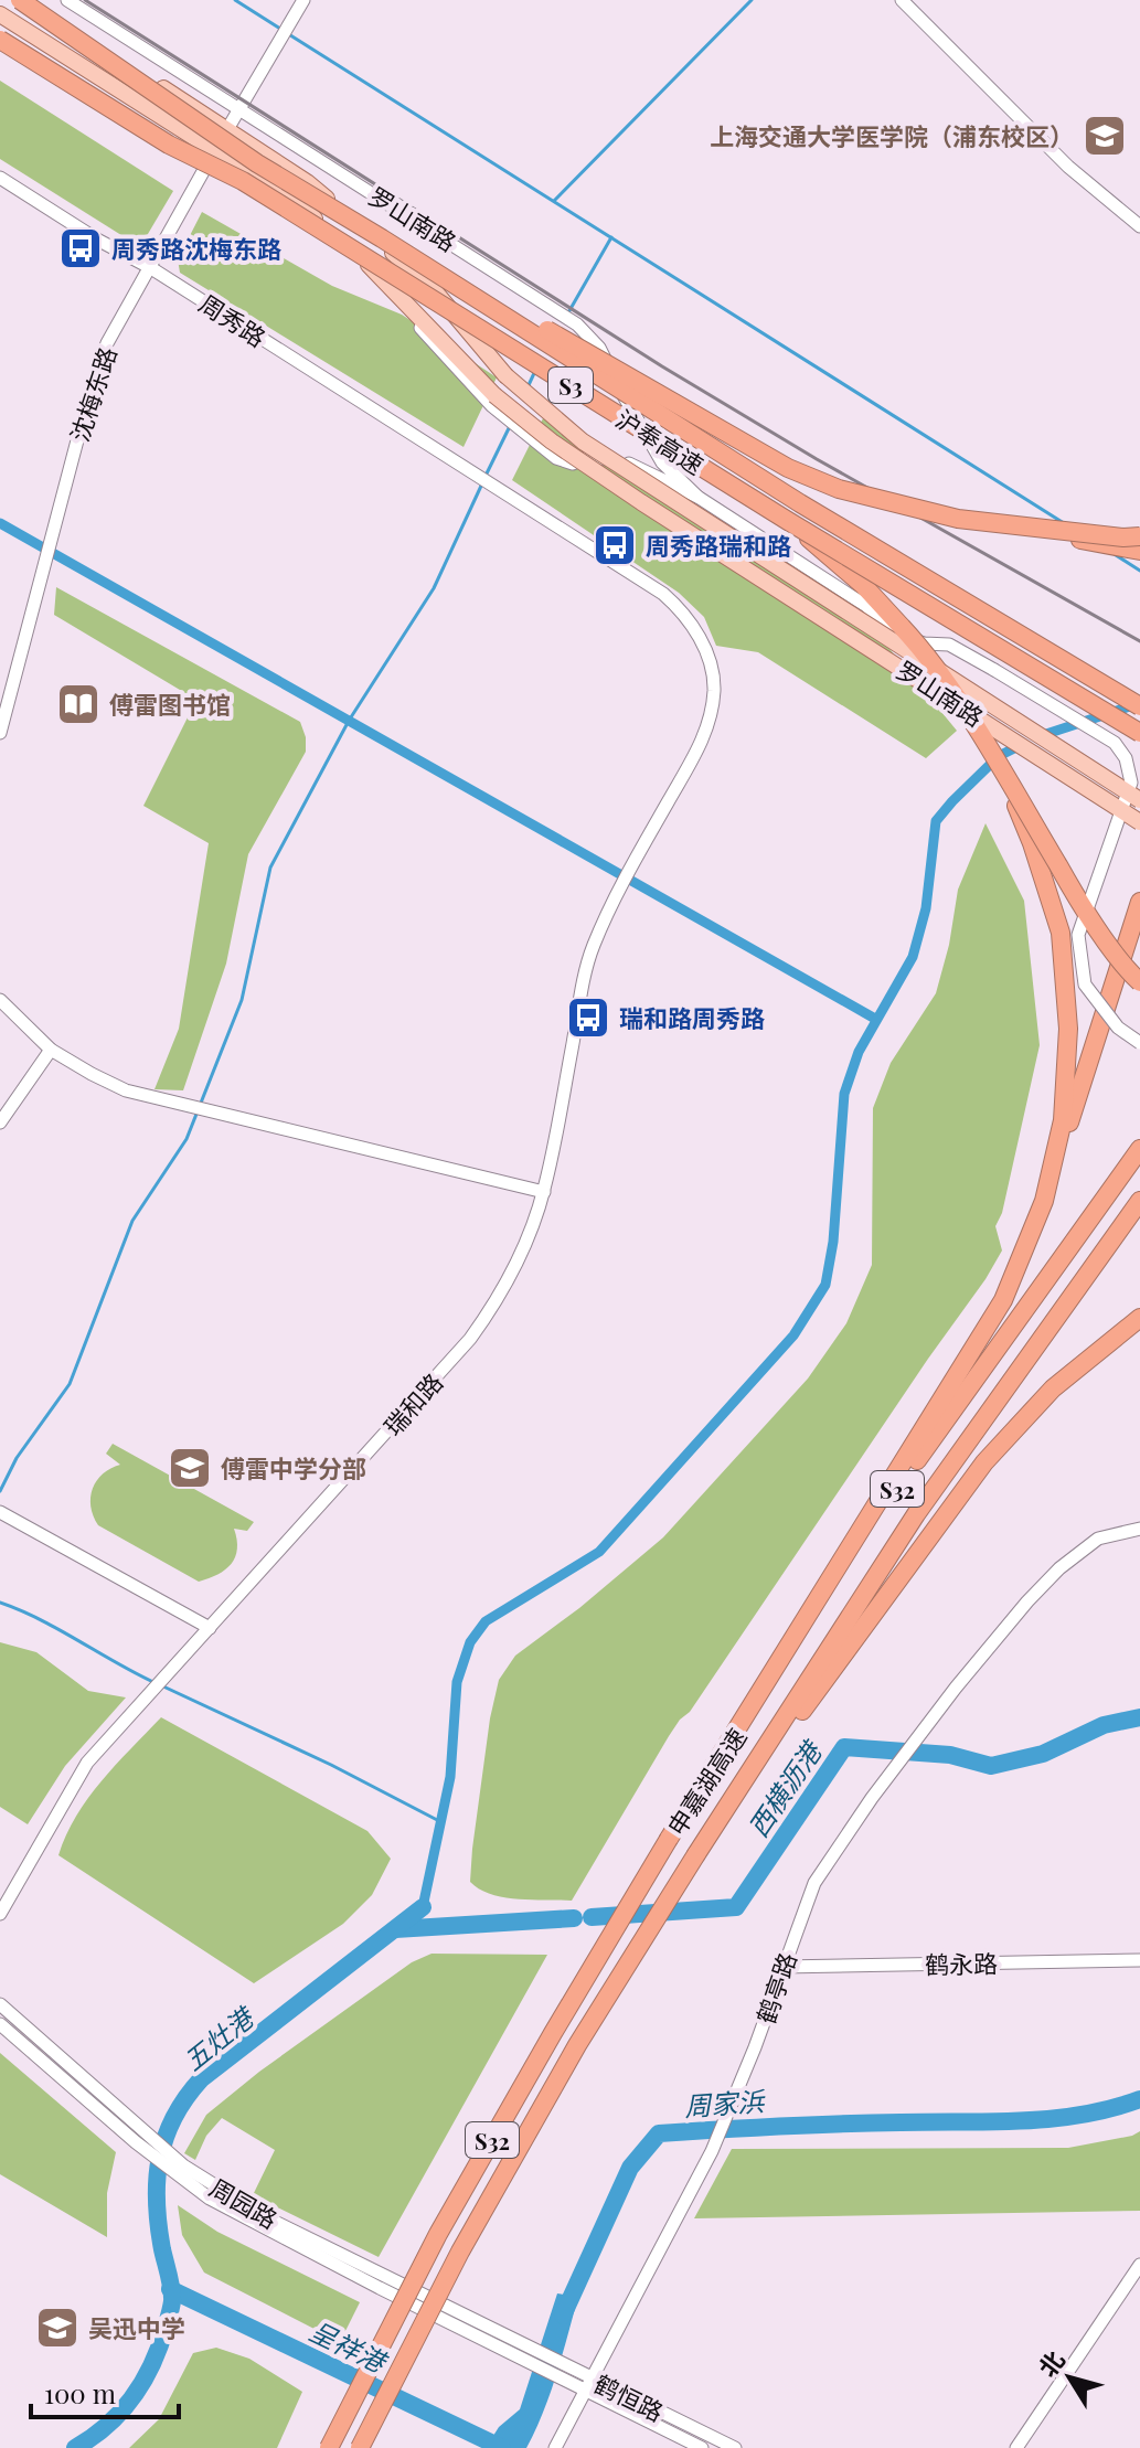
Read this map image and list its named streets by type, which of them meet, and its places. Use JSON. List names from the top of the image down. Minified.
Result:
{"streets":{"highway":["S3","沪奉高速","S32","申嘉湖高速"],"main road":["罗山南路"],"street":["周秀路","沈梅东路","瑞和路","鹤永路","鹤亭路","周园路","鹤恒路"]},"crossings":[["罗山南路","沈梅东路"],["罗山南路","沪奉高速"],["周秀路","沈梅东路"],["周秀路","瑞和路"],["鹤永路","鹤亭路"],["鹤亭路","鹤恒路"],["周园路","鹤恒路"]],"water":["西横沥港","五灶港","周家浜","呈祥港"],"places":{"school or university":["上海交通大学医学院（浦东校区）","傅雷中学分部","吴迅中学"],"bus stop":["周秀路沈梅东路","周秀路瑞和路","瑞和路周秀路"],"library":["傅雷图书馆"]},"scale_bar":"100 m","north":"top left"}
